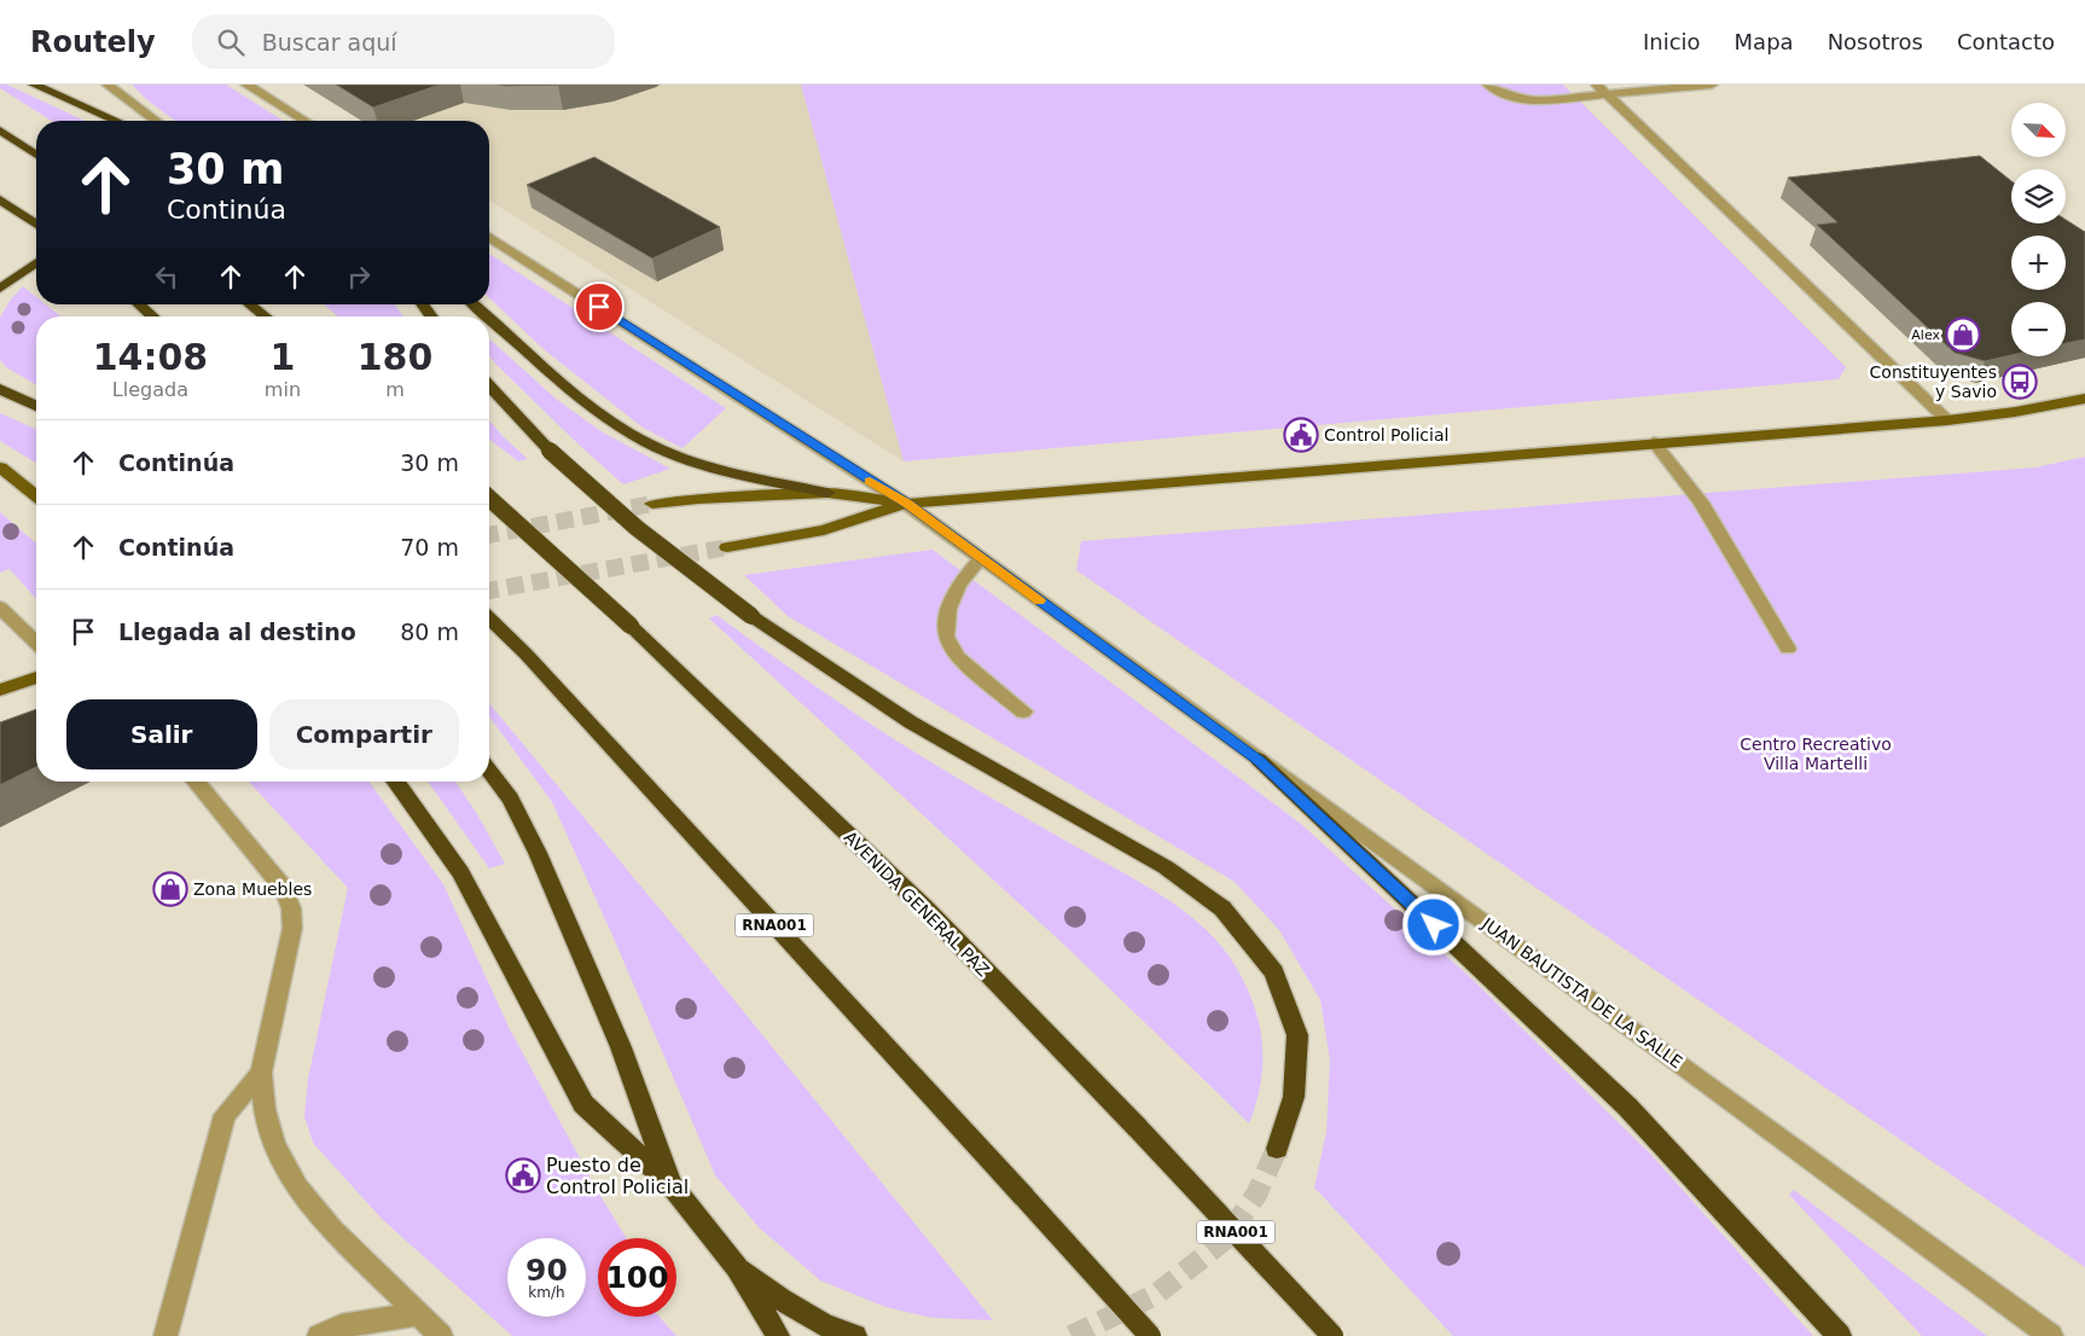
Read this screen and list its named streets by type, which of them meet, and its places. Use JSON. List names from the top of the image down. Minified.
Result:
{"streets":{"highway":["AVENIDA GENERAL PAZ","RNA001"],"street":["JUAN BAUTISTA DE LA SALLE"]},"parks":["Centro Recreativo Villa Martelli"],"places":{"shop":["Alex","Zona Muebles"],"bus stop":["Constituyentes y Savio"],"public building":["Control Policial","Puesto de Control Policial"]},"north":"bottom right","page":{"header":"Routely","search":"Buscar aquí","nav":["Inicio","Mapa","Nosotros","Contacto"],"map_buttons":["+","−"],"turn":["30 m","Continúa"],"eta":["14:08","Llegada","1","min","180","m"],"list":[{"name":"Continúa","value":"30 m"},{"name":"Continúa","value":"70 m"},{"name":"Llegada al destino","value":"80 m"}],"buttons":["Salir","Compartir"],"speed":"90 km/h","limit":"100"}}
